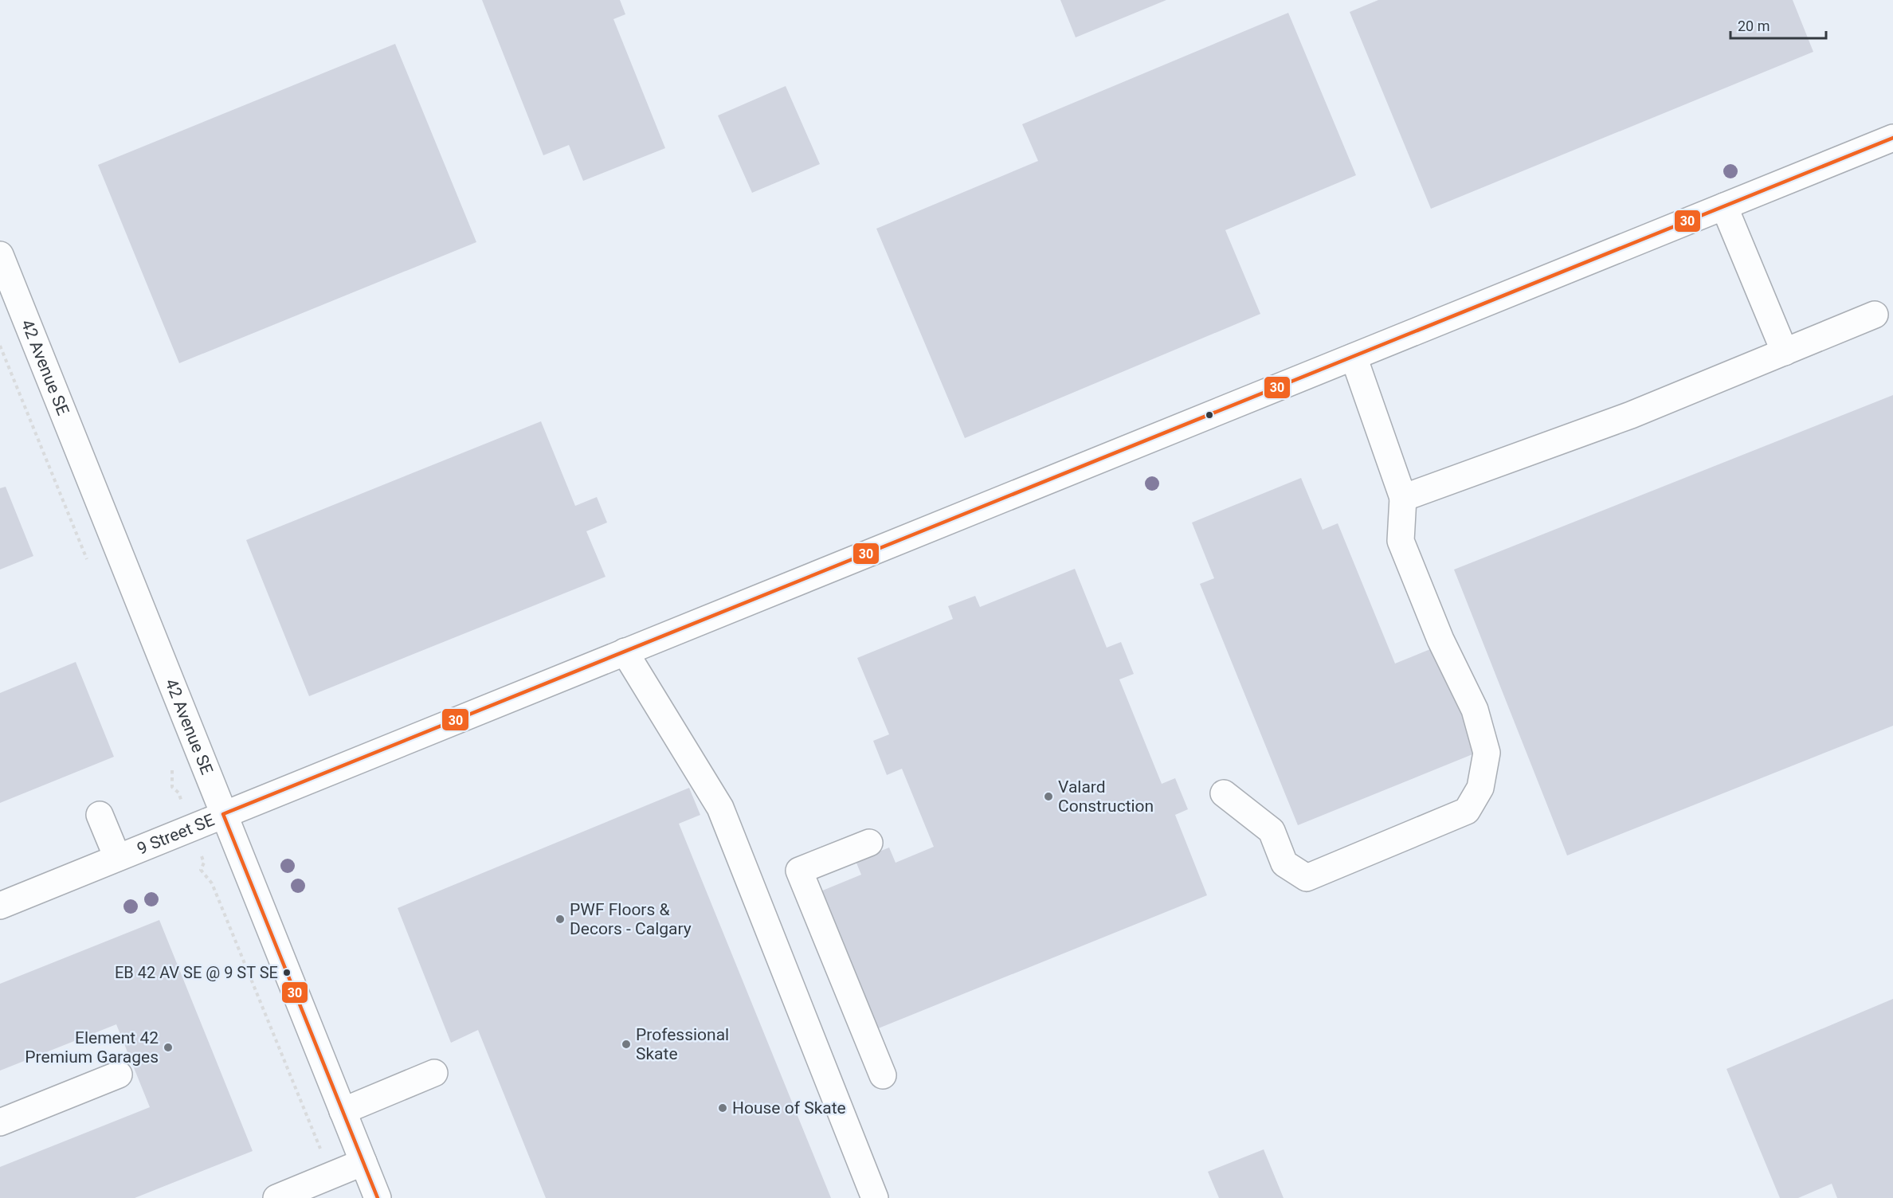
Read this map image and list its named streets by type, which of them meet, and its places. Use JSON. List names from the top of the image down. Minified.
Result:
{"streets":{"street":["42 Avenue SE","9 Street SE"]},"crossings":[["42 Avenue SE","9 Street SE"]],"places":["Valard Construction","PWF Floors & Decors - Calgary","EB 42 AV SE @ 9 ST SE","Professional Skate","Element 42 Premium Garages","House of Skate"],"lines":["transit line 30"],"scale_bar":"20 m"}
